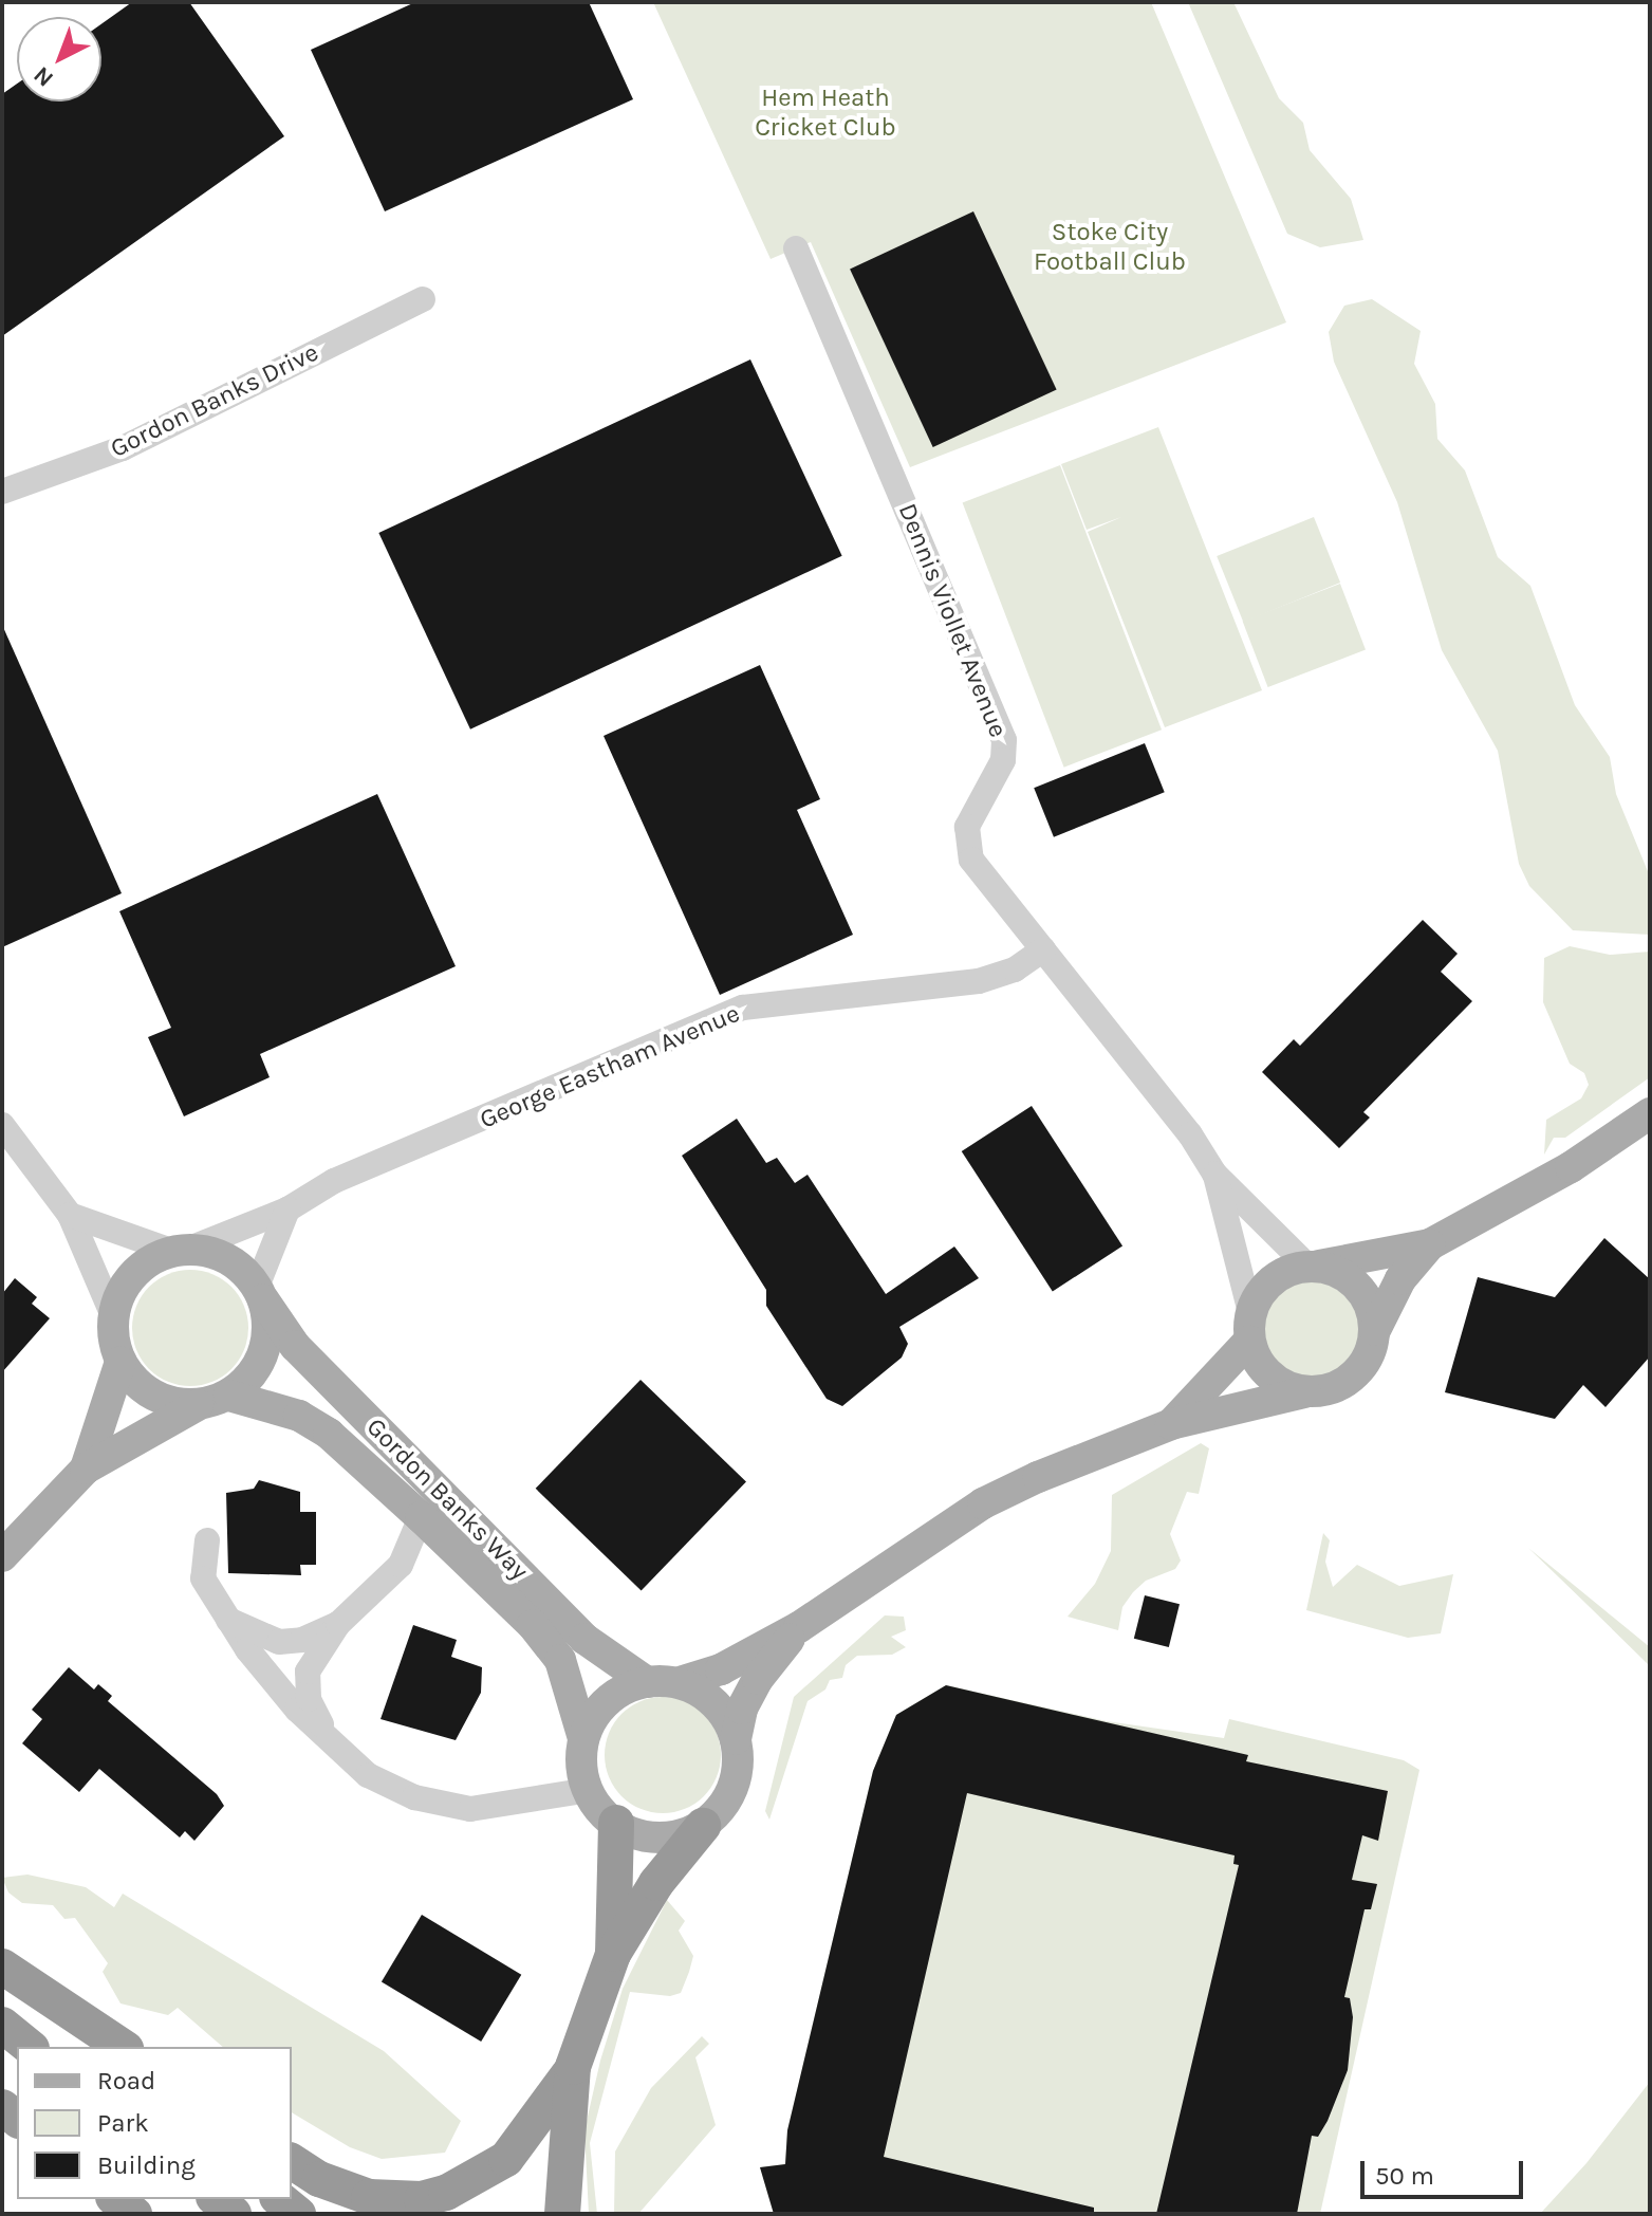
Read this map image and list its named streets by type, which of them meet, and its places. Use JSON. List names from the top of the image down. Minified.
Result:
{"streets":{"main road":["Gordon Banks Way"],"street":["Gordon Banks Drive","Dennis Viollet Avenue","George Eastham Avenue"]},"crossings":[["Dennis Viollet Avenue","George Eastham Avenue"],["George Eastham Avenue","Gordon Banks Way"]],"parks":["Hem Heath Cricket Club","Stoke City Football Club"],"legend":["Road","Park","Building"],"scale_bar":"50 m","north":"bottom left"}
